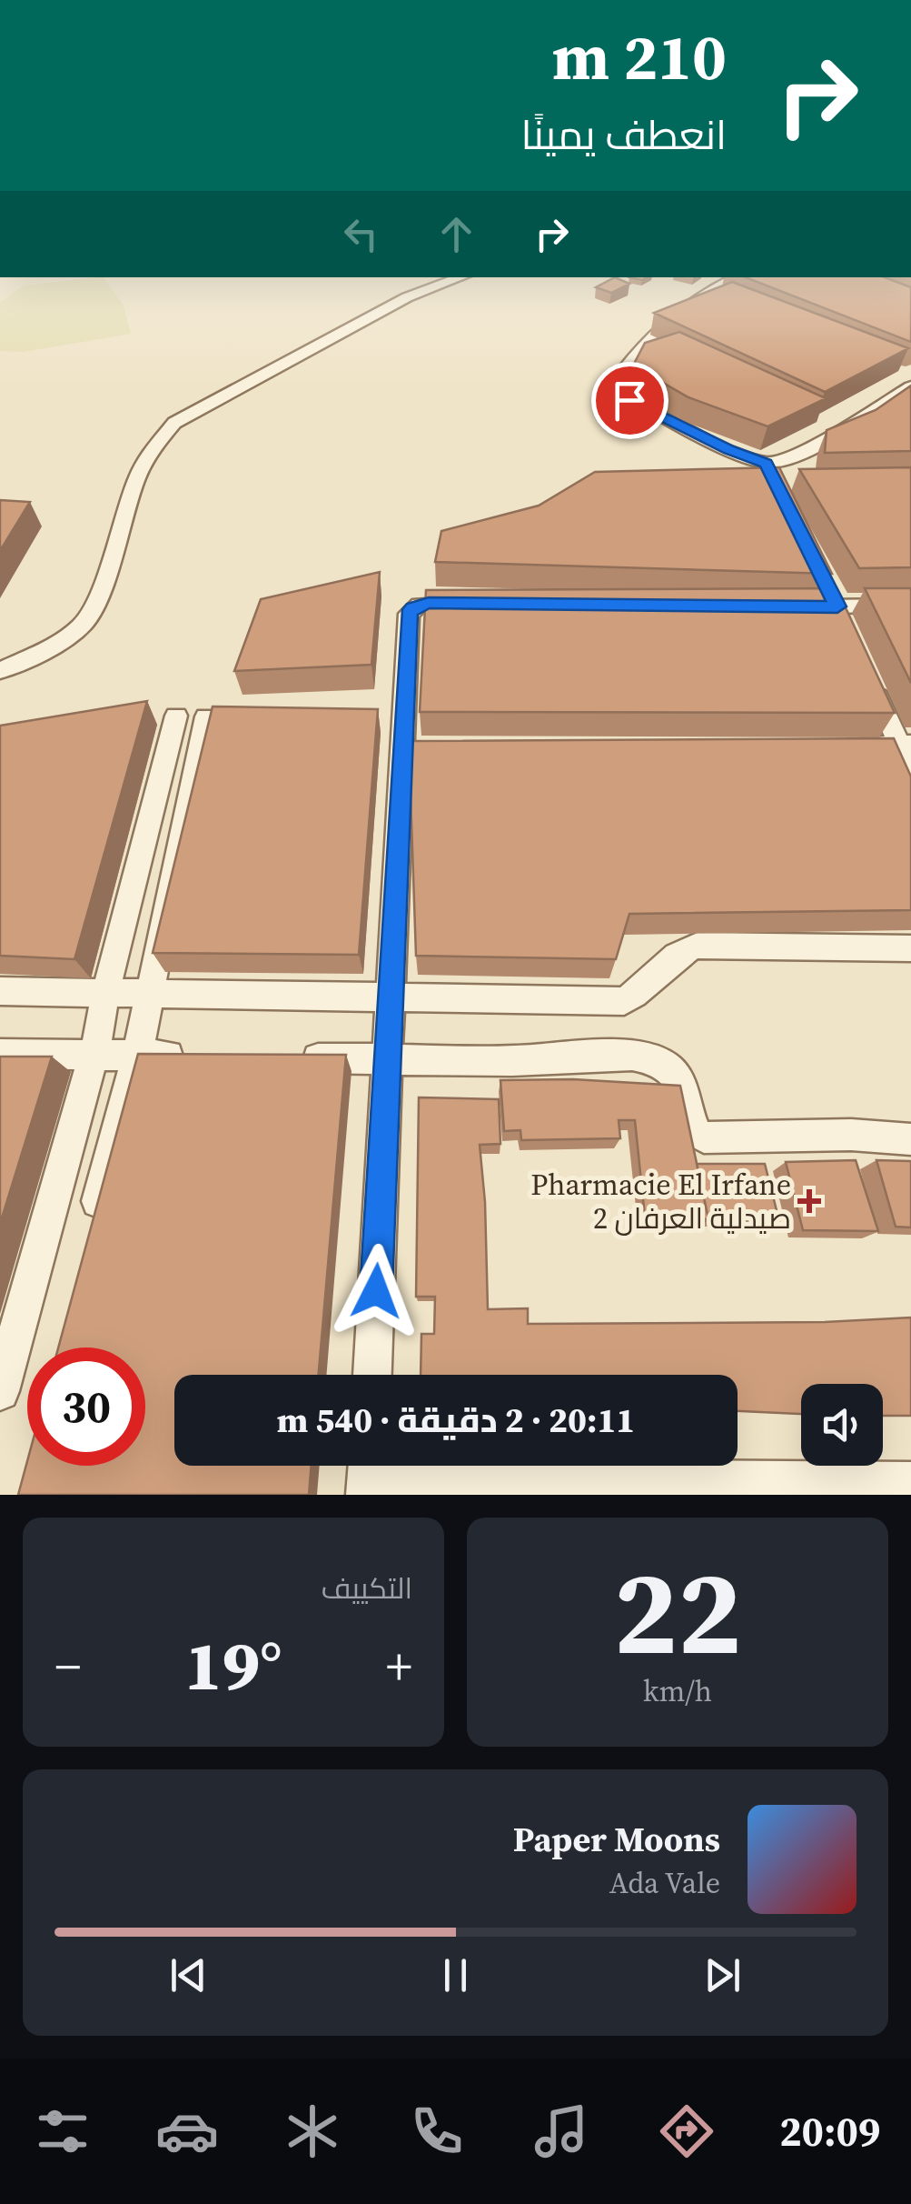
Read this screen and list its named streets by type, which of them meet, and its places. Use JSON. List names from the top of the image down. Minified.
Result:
{"places":{"health":["Pharmacie El Irfane صيدلية العرفان 2"]},"page":{"turn":["210 m","انعطف يمينًا"],"limit":"30","trip":"20:11 · 2 دقيقة · 540 m","tile":[["22","km/h"],"التكييف"],"heat":["−","19°","+"],"song":["Paper Moons","Ada Vale"],"tabs":"20:09"}}
